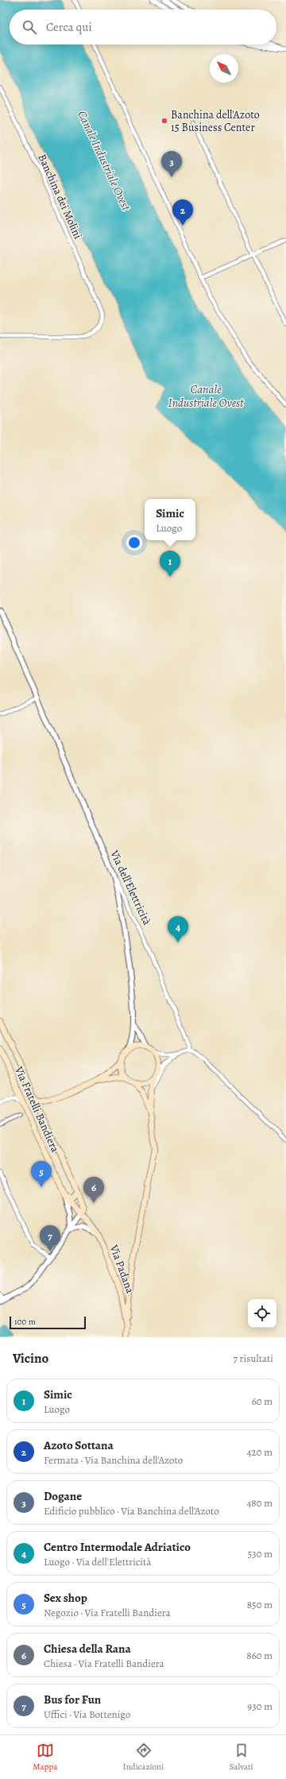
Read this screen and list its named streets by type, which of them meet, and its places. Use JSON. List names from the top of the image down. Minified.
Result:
{"streets":{"main road":["Via Fratelli Bandiera","Via Padana"],"street":["Banchina dei Molini","Via dell'Elettricità"]},"crossings":[["Via Fratelli Bandiera","Via Padana"]],"water":["Canale Industriale Ovest"],"places":["Banchina dell'Azoto 15 Business Center"],"scale_bar":"100 m","north":"top left","page":{"search":"Cerca qui","pins":["3","2","1","4","5","6","7"],"popup":["Simic","Luogo"],"scale":"100 m","heading":["Vicino","7 risultati"],"list":[{"mark":"1","name":"Simic","note":"Luogo","value":"60 m"},{"mark":"2","name":"Azoto Sottana","note":"Fermata · Via Banchina dell'Azoto","value":"420 m"},{"mark":"3","name":"Dogane","note":"Edificio pubblico · Via Banchina dell'Azoto","value":"480 m"},{"mark":"4","name":"Centro Intermodale Adriatico","note":"Luogo · Via dell'Elettricità","value":"530 m"},{"mark":"5","name":"Sex shop","note":"Negozio · Via Fratelli Bandiera","value":"850 m"},{"mark":"6","name":"Chiesa della Rana","note":"Chiesa · Via Fratelli Bandiera","value":"860 m"},{"mark":"7","name":"Bus for Fun","note":"Uffici · Via Bottenigo","value":"930 m"}],"nav":["Mappa","Indicazioni","Salvati"]}}
